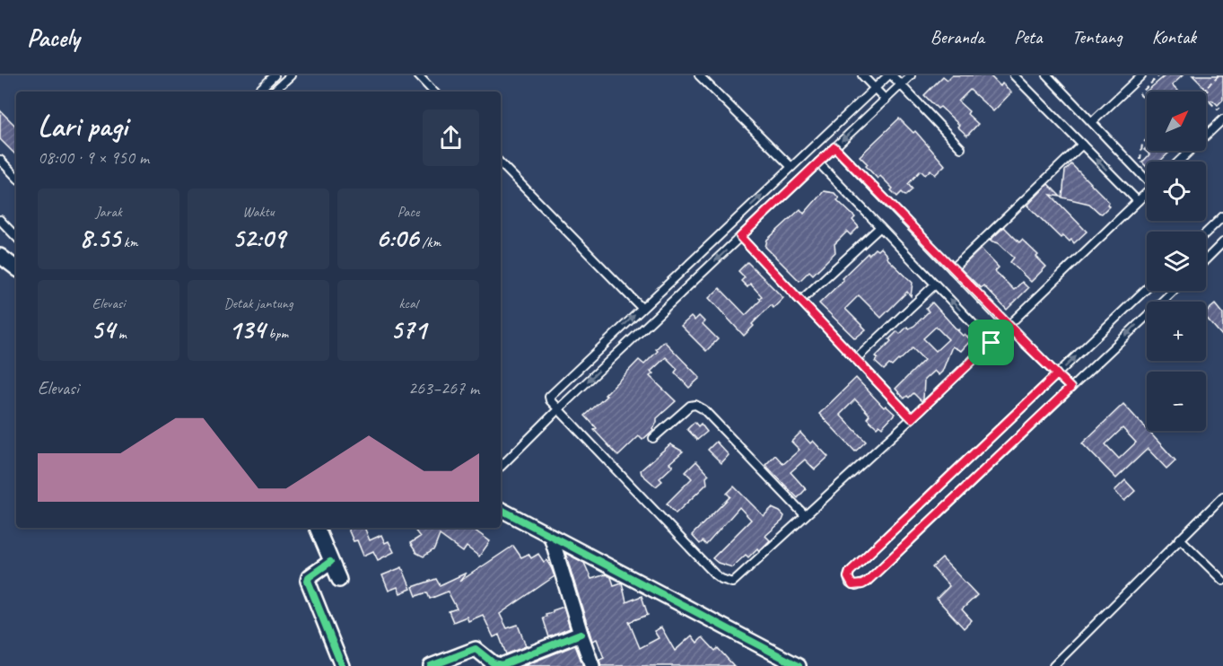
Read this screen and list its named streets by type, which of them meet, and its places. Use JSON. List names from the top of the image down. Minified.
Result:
{"north":"top right","page":{"header":"Pacely","nav":["Beranda","Peta","Tentang","Kontak"],"map_buttons":["+","−"],"heading":["Lari pagi","08:00 · 9 × 950 m"],"stats":[["Jarak","8.55 km"],["Waktu","52:09"],["Pace","6:06 /km"],["Elevasi","54 m"],["Detak jantung","134 bpm"],["kcal","571"]],"chart":["Elevasi","263–267 m"]}}
